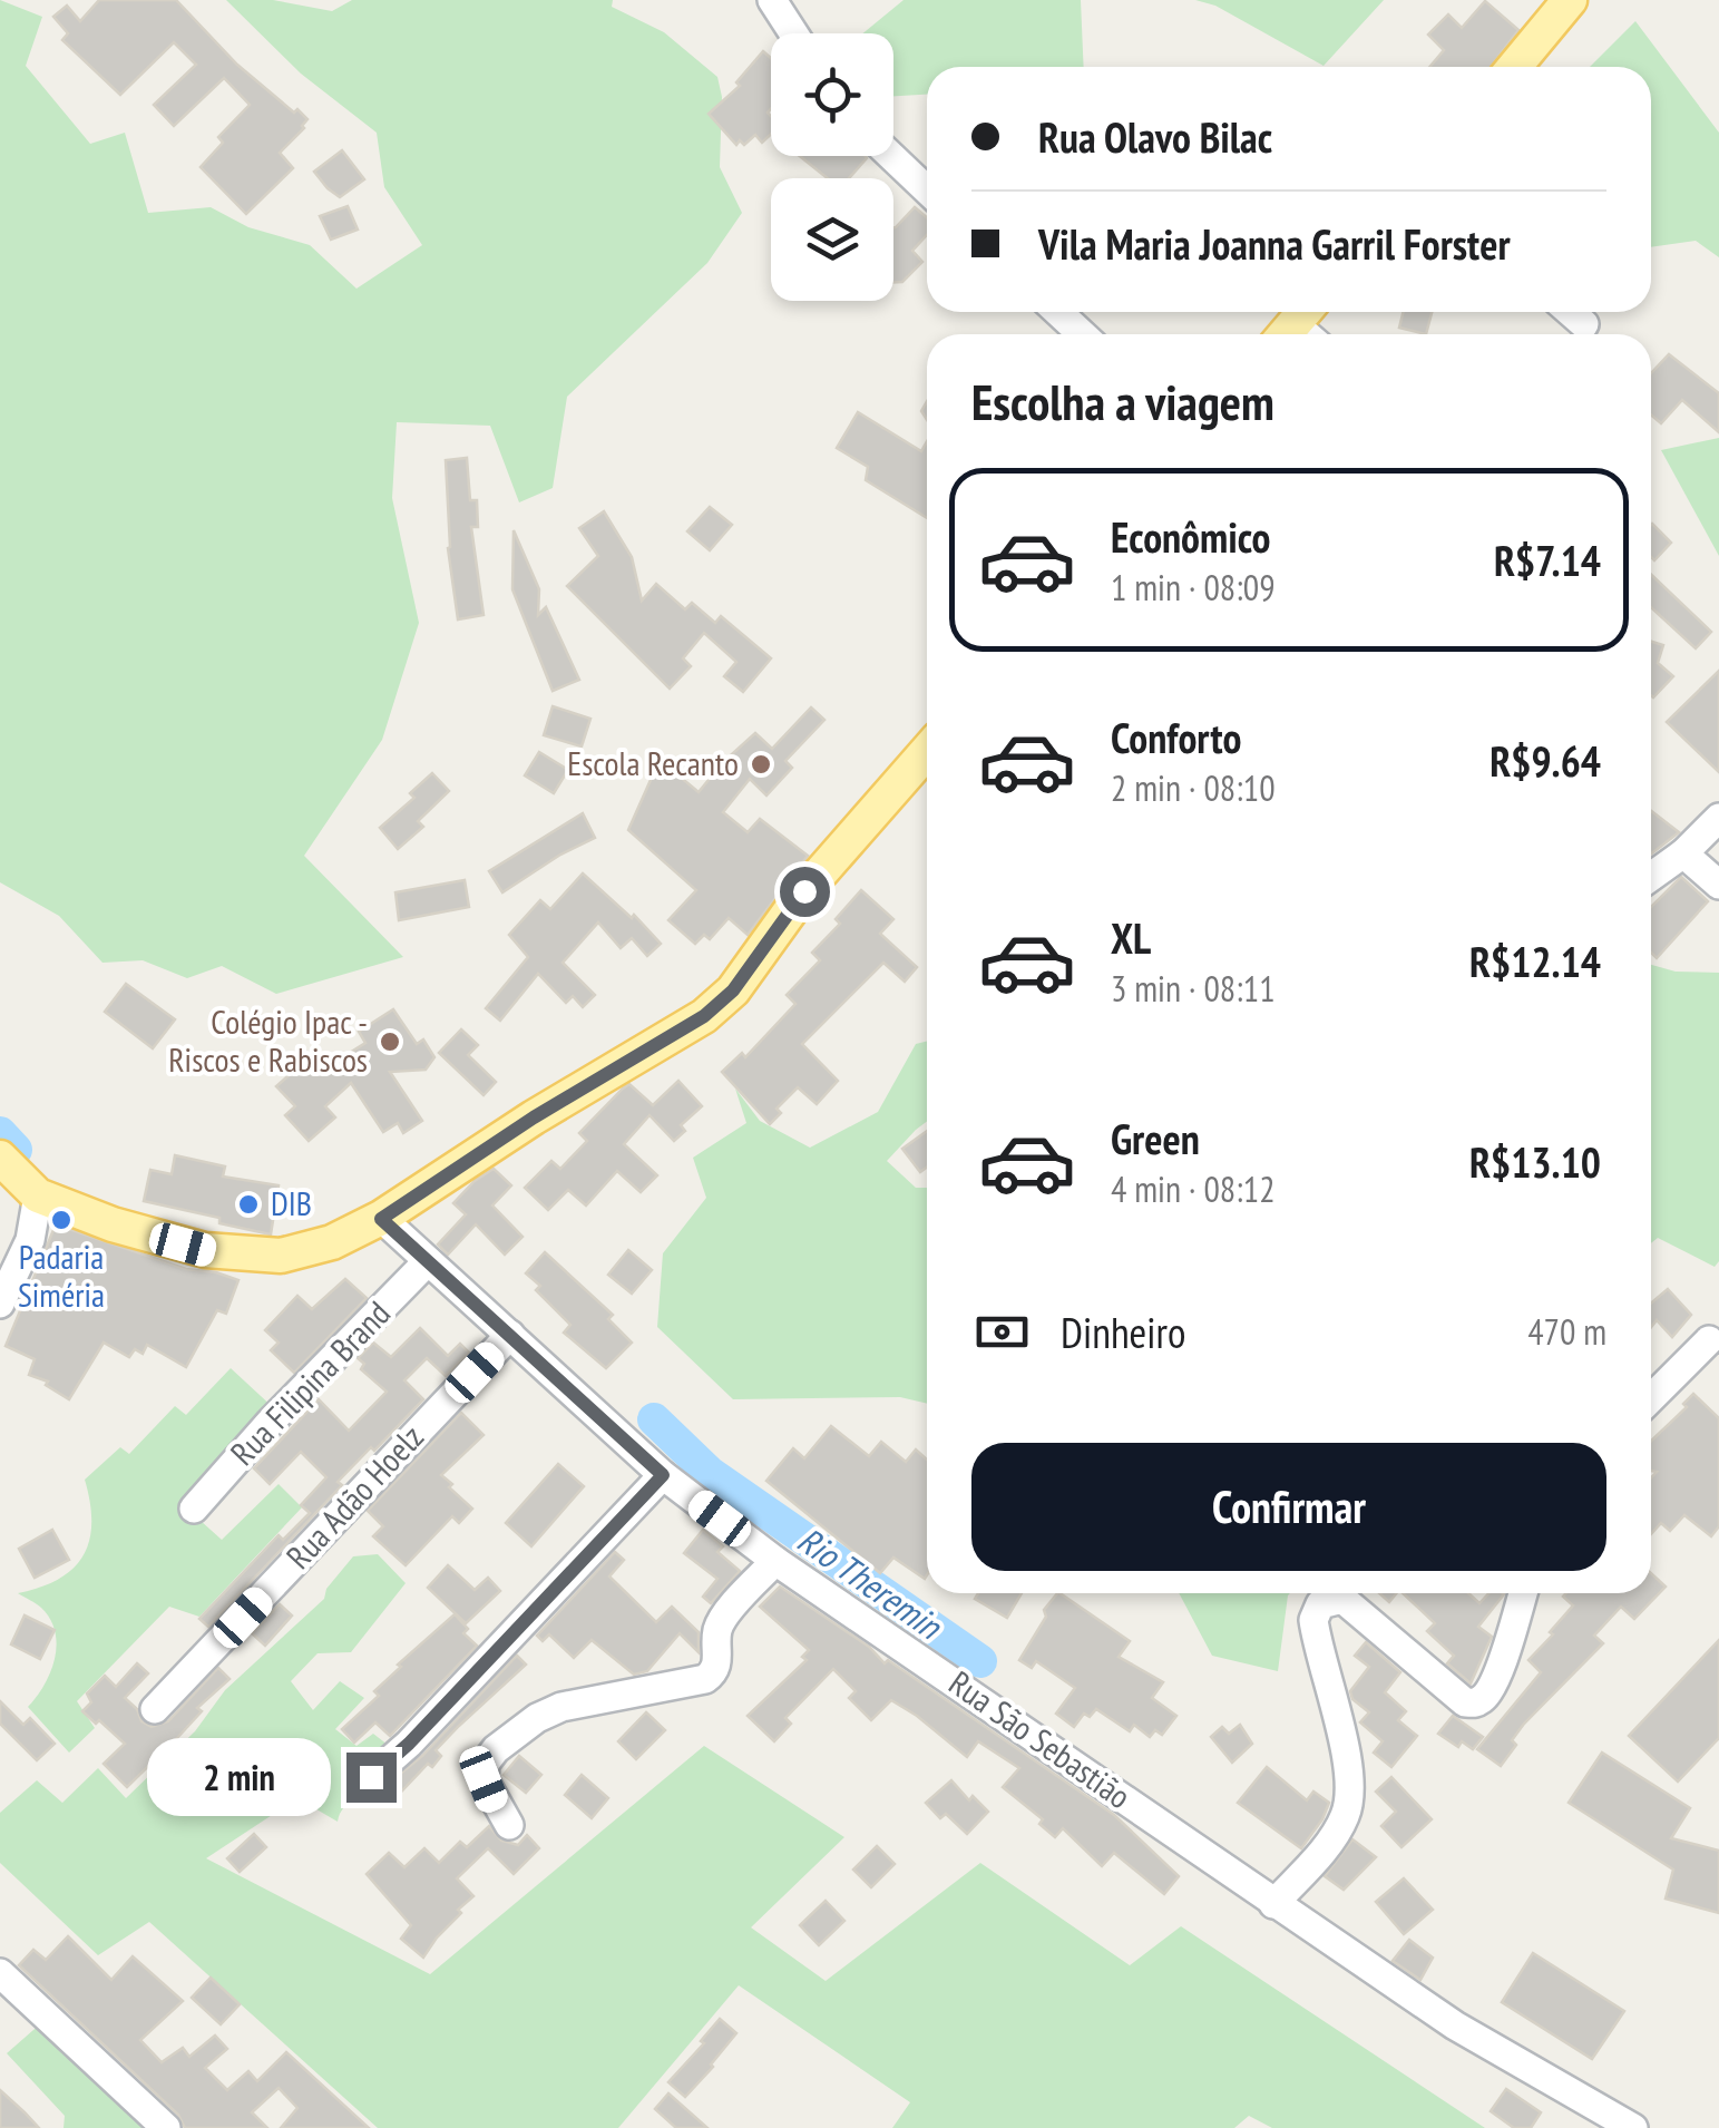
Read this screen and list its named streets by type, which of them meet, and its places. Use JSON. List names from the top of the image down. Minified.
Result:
{"streets":{"street":["Rua Filipina Brand","Rua Adão Hoelz","Rua São Sebastião"]},"crossings":[["Rua Filipina Brand","Rua São Sebastião"],["Rua Adão Hoelz","Rua São Sebastião"]],"water":["Rio Theremin"],"places":["Escola Recanto","Colégio Ipac - Riscos e Rabiscos","DIB","Padaria Siméria"],"page":{"banner":["Rua Olavo Bilac","Vila Maria Joanna Garril Forster"],"heading":"Escolha a viagem","list":[{"name":"Econômico","note":"1 min · 08:09","value":"R$7.14"},{"name":"Conforto","note":"2 min · 08:10","value":"R$9.64"},{"name":"XL","note":"3 min · 08:11","value":"R$12.14"},{"name":"Green","note":"4 min · 08:12","value":"R$13.10"}],"pay":["Dinheiro","470 m"],"buttons":"Confirmar","bubble":"2 min"}}
